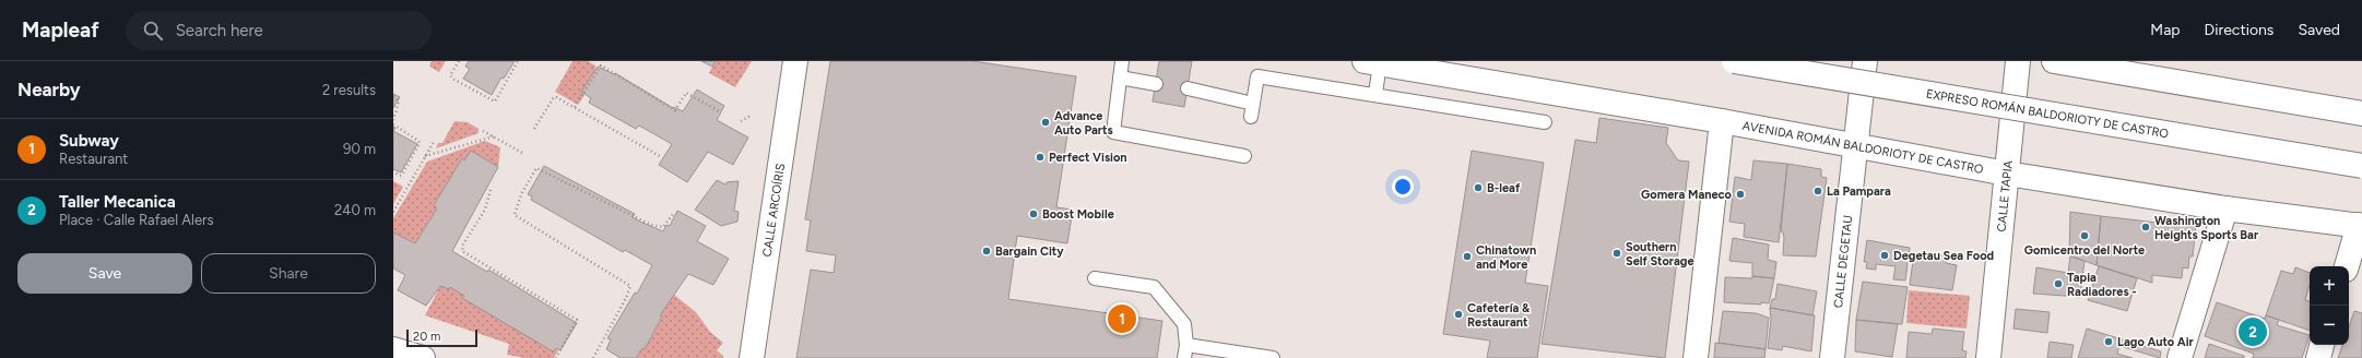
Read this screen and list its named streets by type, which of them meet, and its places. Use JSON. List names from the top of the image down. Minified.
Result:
{"streets":{"main road":["EXPRESO ROMÁN BALDORIOTY DE CASTRO","AVENIDA ROMÁN BALDORIOTY DE CASTRO","CALLE TAPIA","CALLE ARCOÍRIS","CALLE DEGETAU"]},"crossings":[["AVENIDA ROMÁN BALDORIOTY DE CASTRO","CALLE TAPIA"],["AVENIDA ROMÁN BALDORIOTY DE CASTRO","CALLE DEGETAU"]],"places":["Advance Auto Parts","Perfect Vision","B-leaf","La Pampara","Gomera Maneco","Boost Mobile","Washington Heights Sports Bar","Gomicentro del Norte","Bargain City","Southern Self Storage","Degetau Sea Food","Chinatown and More","Tapia Radiadores -","Cafetería & Restaurant","Lago Auto Air"],"scale_bar":"20 m","page":{"header":"Mapleaf","search":"Search here","nav":["Map","Directions","Saved"],"heading":["Nearby","2 results"],"list":[{"mark":"1","name":"Subway","note":"Restaurant","value":"90 m"},{"mark":"2","name":"Taller Mecanica","note":"Place · Calle Rafael Alers","value":"240 m"}],"buttons":["Save","Share"],"map_buttons":["+","−"],"pins":["1","2"],"scale":"20 m"}}
